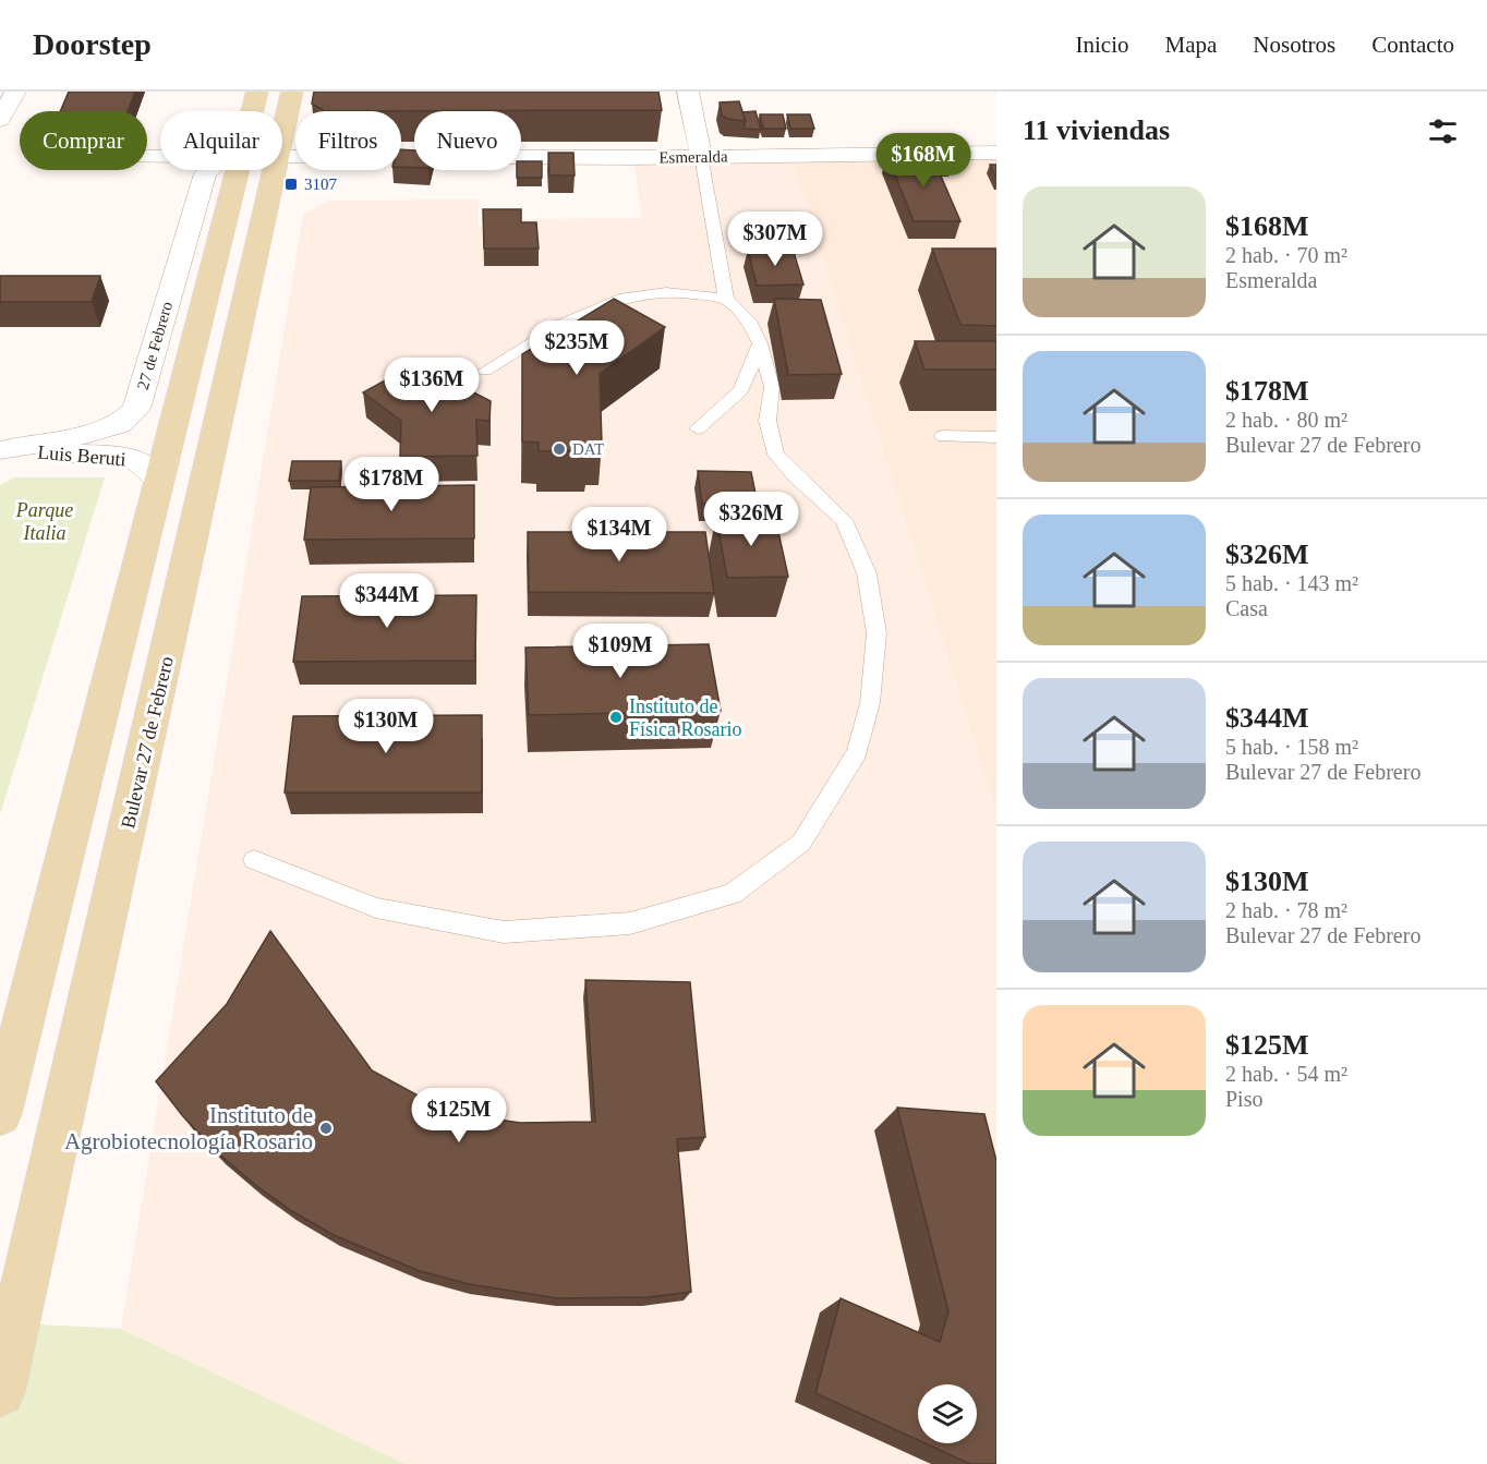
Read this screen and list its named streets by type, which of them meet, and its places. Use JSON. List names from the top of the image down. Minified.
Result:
{"streets":{"main road":["Bulevar 27 de Febrero"],"street":["Esmeralda","27 de Febrero","Luis Beruti"]},"crossings":[["27 de Febrero","Luis Beruti"]],"parks":["Parque Italia"],"places":{"transit":["3107"],"other":["DAT","Instituto de Física Rosario","Instituto de Agrobiotecnología Rosario"]},"page":{"header":"Doorstep","nav":["Inicio","Mapa","Nosotros","Contacto"],"heading":"11 viviendas","chip":["Comprar","Alquilar","Filtros","Nuevo"],"price":["$168M","$307M","$235M","$136M","$178M","$326M","$134M","$344M","$109M","$130M","$125M"],"list":[{"name":"$168M","note":"2 hab. · 70 m² · Esmeralda"},{"name":"$178M","note":"2 hab. · 80 m² · Bulevar 27 de Febrero"},{"name":"$326M","note":"5 hab. · 143 m² · Casa"},{"name":"$344M","note":"5 hab. · 158 m² · Bulevar 27 de Febrero"},{"name":"$130M","note":"2 hab. · 78 m² · Bulevar 27 de Febrero"},{"name":"$125M","note":"2 hab. · 54 m² · Piso"}]}}
